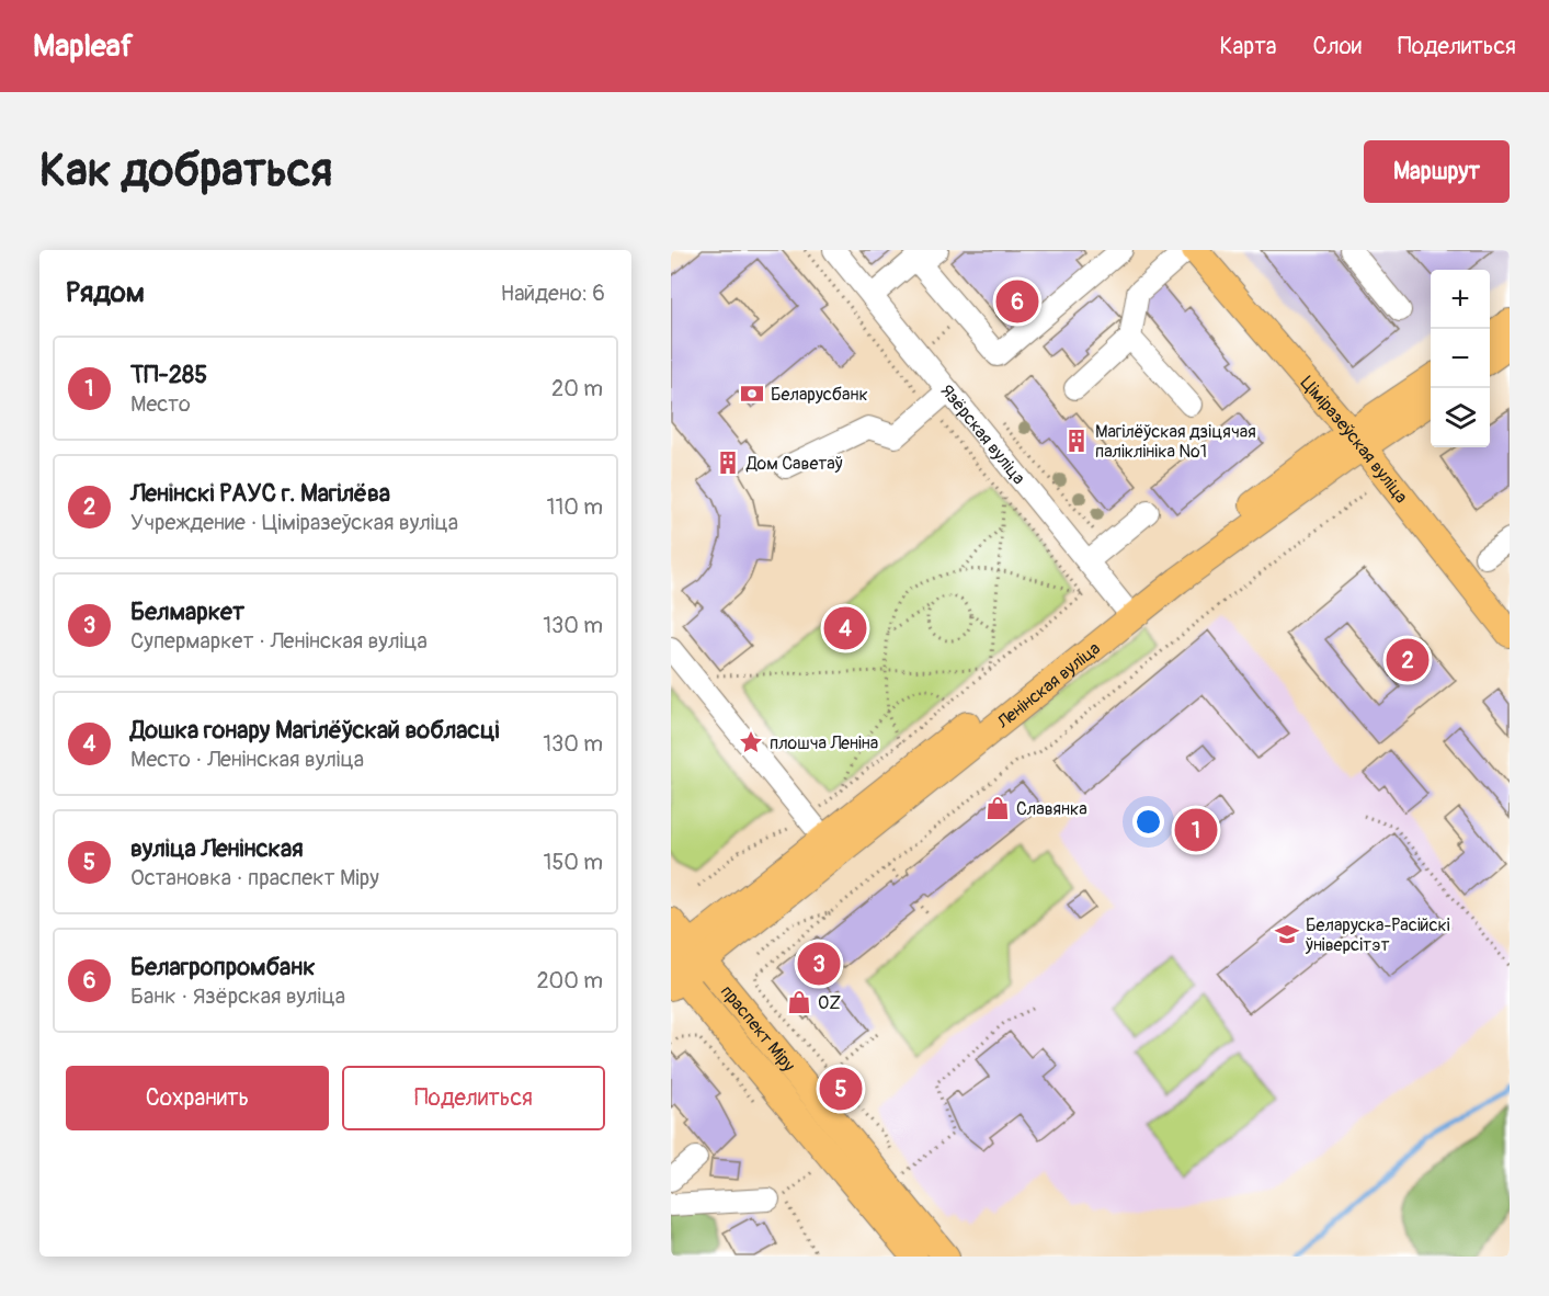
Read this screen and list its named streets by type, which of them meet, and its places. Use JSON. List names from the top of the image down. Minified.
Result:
{"streets":{"main road":["Ціміразеўская вуліца","Ленінская вуліца","праспект Міру"],"street":["Язёрская вуліца"]},"crossings":[["Язёрская вуліца","Ленінская вуліца"],["Ціміразеўская вуліца","Ленінская вуліца"],["Ленінская вуліца","праспект Міру"]],"places":{"bank":["Беларусбанк"],"building":["Магілёўская дзіцячая паліклініка №1","Дом Саветаў"],"place":["плошча Леніна"],"shop":["Славянка","OZ"],"school or university":["Беларуска-Расійскі ўніверсітэт"]},"page":{"header":"Mapleaf","nav":["Карта","Слои","Поделиться"],"buttons":["Маршрут",["Сохранить","Поделиться"]],"title":"Как добраться","heading":["Рядом","Найдено: 6"],"map_buttons":["+","−"],"pins":["6","4","2","1","3","5"],"list":[{"mark":"1","name":"ТП-285","note":"Место","value":"20 m"},{"mark":"2","name":"Ленінскі РАУС г. Магілёва","note":"Учреждение · Ціміразеўская вуліца","value":"110 m"},{"mark":"3","name":"Белмаркет","note":"Супермаркет · Ленінская вуліца","value":"130 m"},{"mark":"4","name":"Дошка гонару Магілёўскай вобласці","note":"Место · Ленінская вуліца","value":"130 m"},{"mark":"5","name":"вуліца Ленінская","note":"Остановка · праспект Міру","value":"150 m"},{"mark":"6","name":"Белагропромбанк","note":"Банк · Язёрская вуліца","value":"200 m"}]}}
